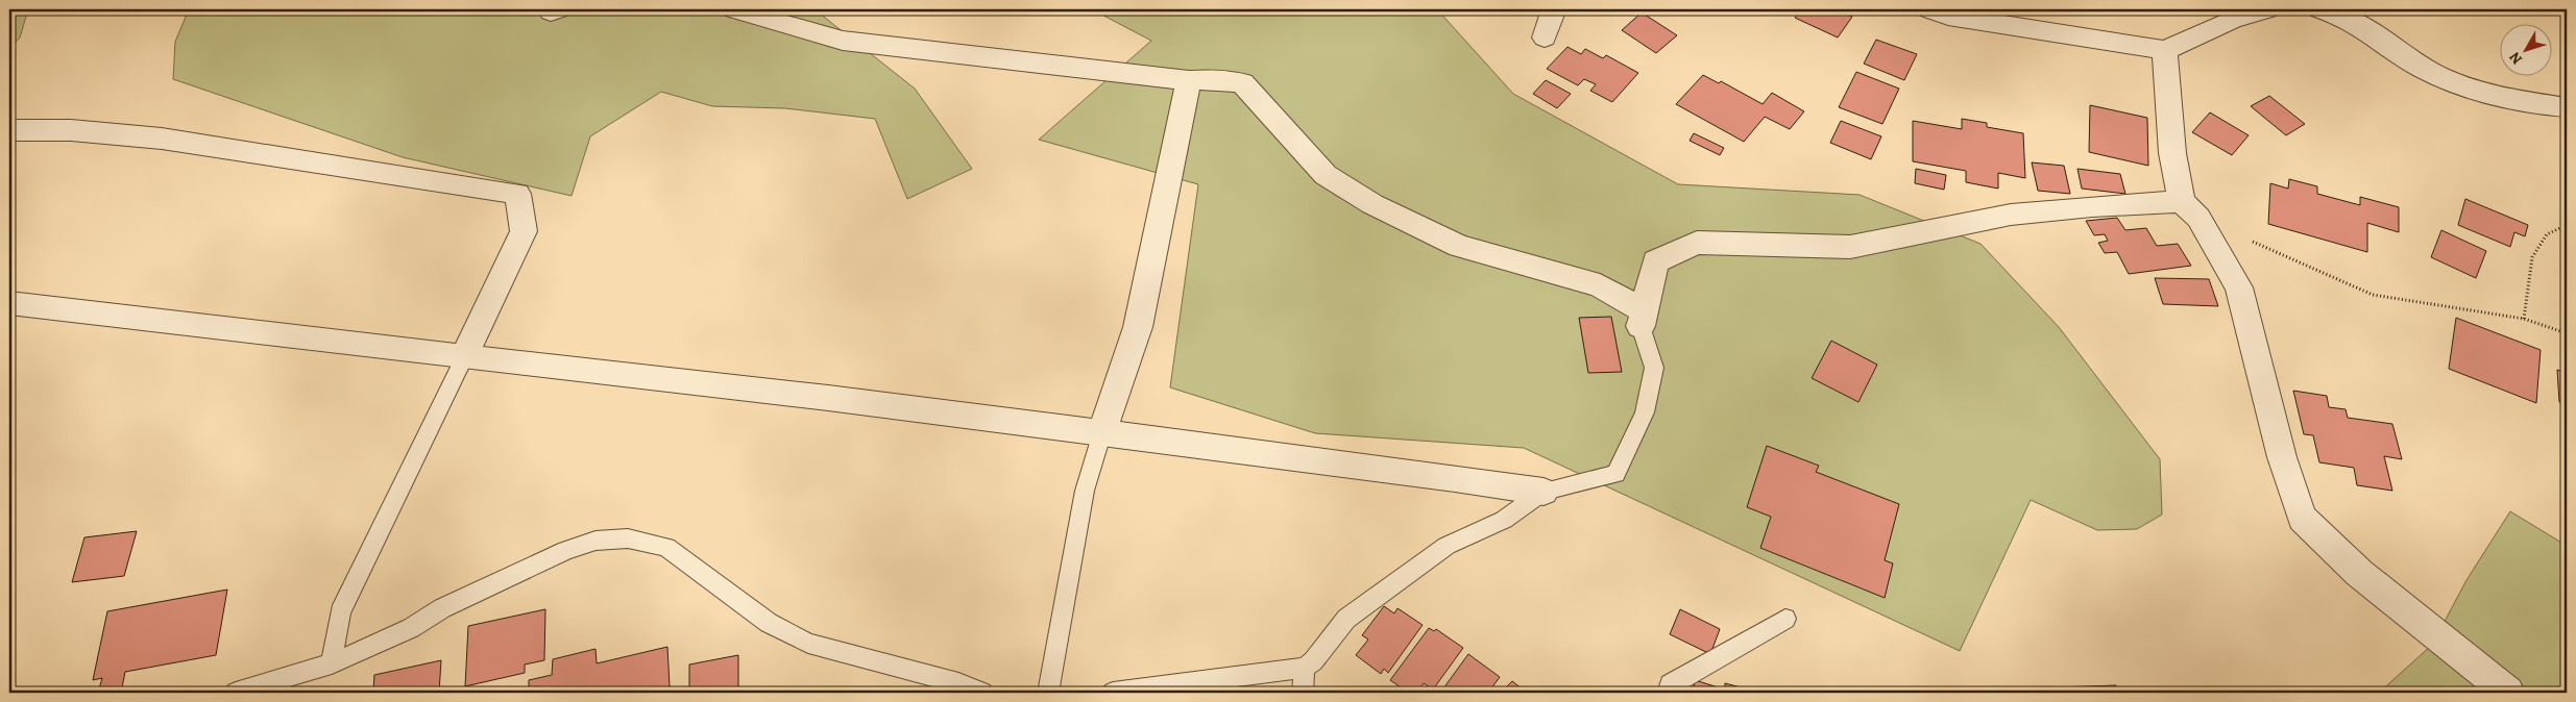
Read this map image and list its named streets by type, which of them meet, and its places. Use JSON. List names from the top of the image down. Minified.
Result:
{"north":"bottom left"}
